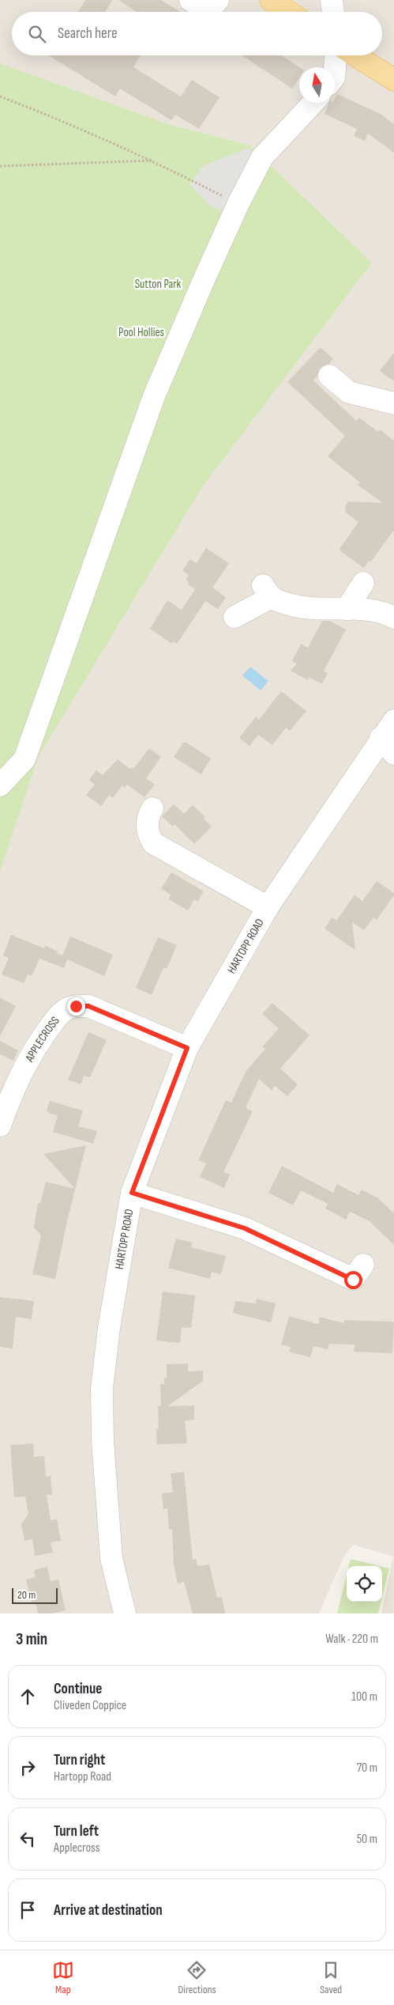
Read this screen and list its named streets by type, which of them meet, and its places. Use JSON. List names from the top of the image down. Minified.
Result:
{"streets":{"street":["HARTOPP ROAD","APPLECROSS"]},"crossings":[["HARTOPP ROAD","APPLECROSS"]],"parks":["Sutton Park","Pool Hollies"],"scale_bar":"20 m","north":"top","page":{"search":"Search here","scale":"20 m","heading":["3 min","Walk · 220 m"],"list":[["Continue","Cliveden Coppice","100 m"],["Turn right","Hartopp Road","70 m"],["Turn left","Applecross","50 m"],"Arrive at destination"],"nav":["Map","Directions","Saved"]}}
